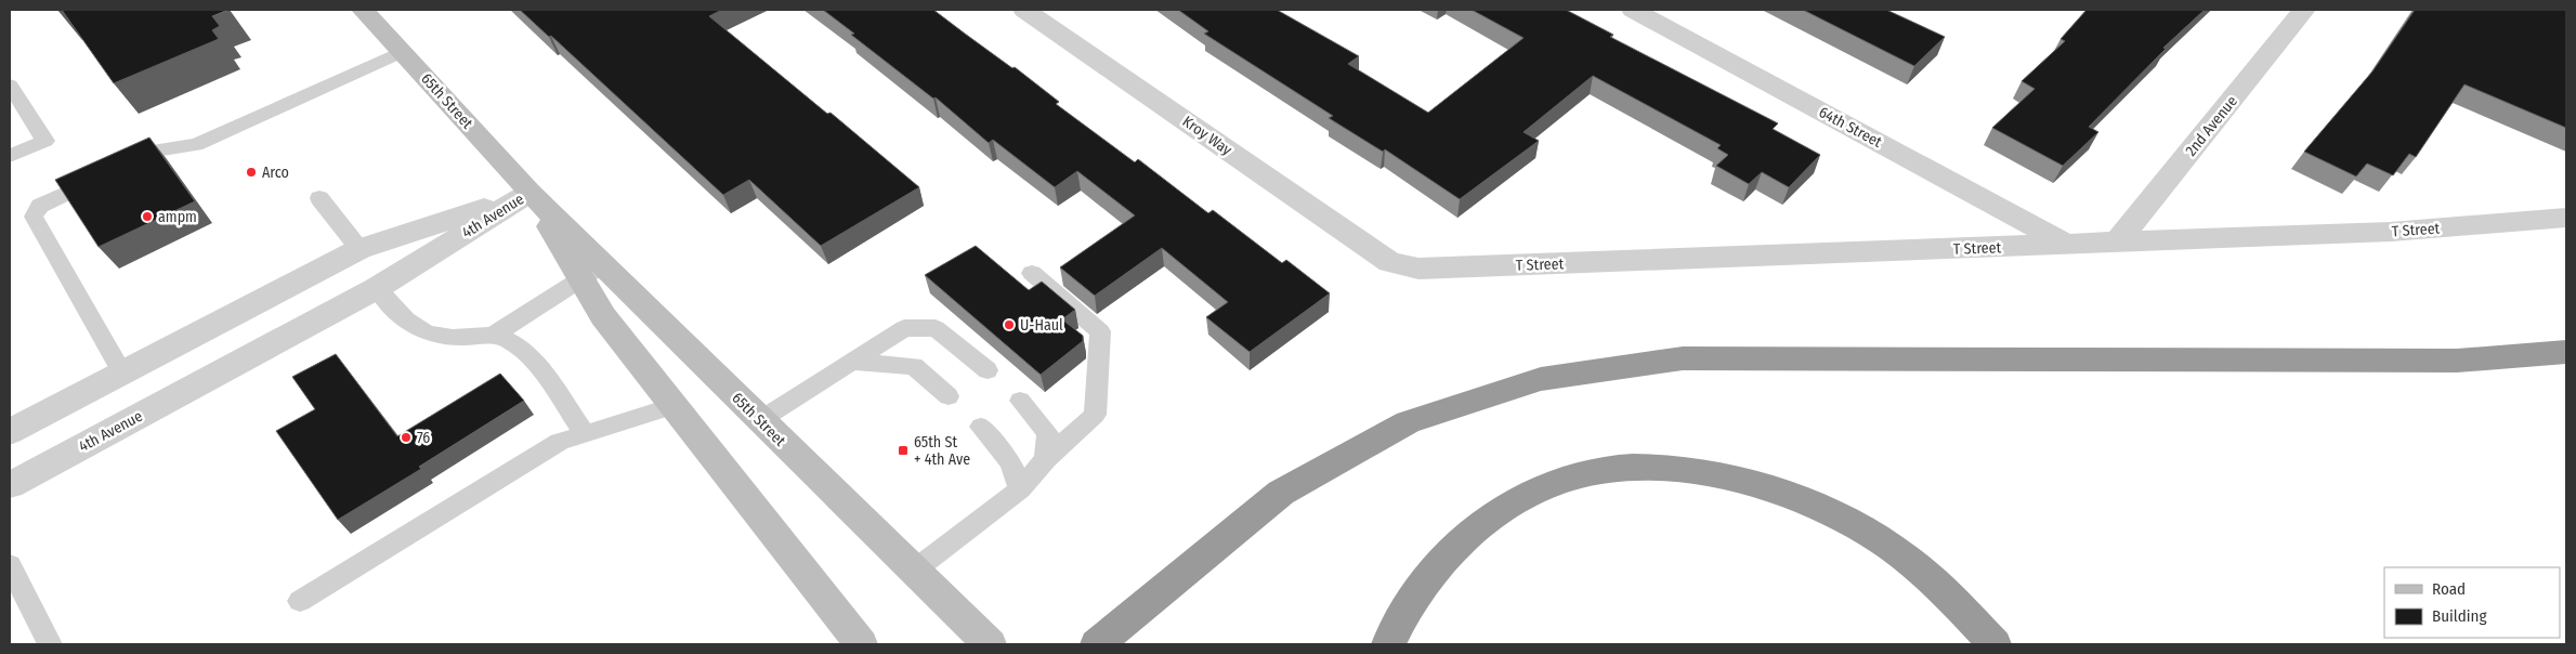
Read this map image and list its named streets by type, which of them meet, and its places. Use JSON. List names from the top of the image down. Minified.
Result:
{"streets":{"main road":["65th Street"],"street":["2nd Avenue","64th Street","Kroy Way","4th Avenue","T Street"]},"crossings":[["65th Street","4th Avenue"],["2nd Avenue","T Street"],["64th Street","T Street"],["Kroy Way","T Street"]],"places":{"other":["Arco","ampm","U-Haul","76"],"transit":["65th St + 4th Ave"]},"legend":["Road","Building"]}
